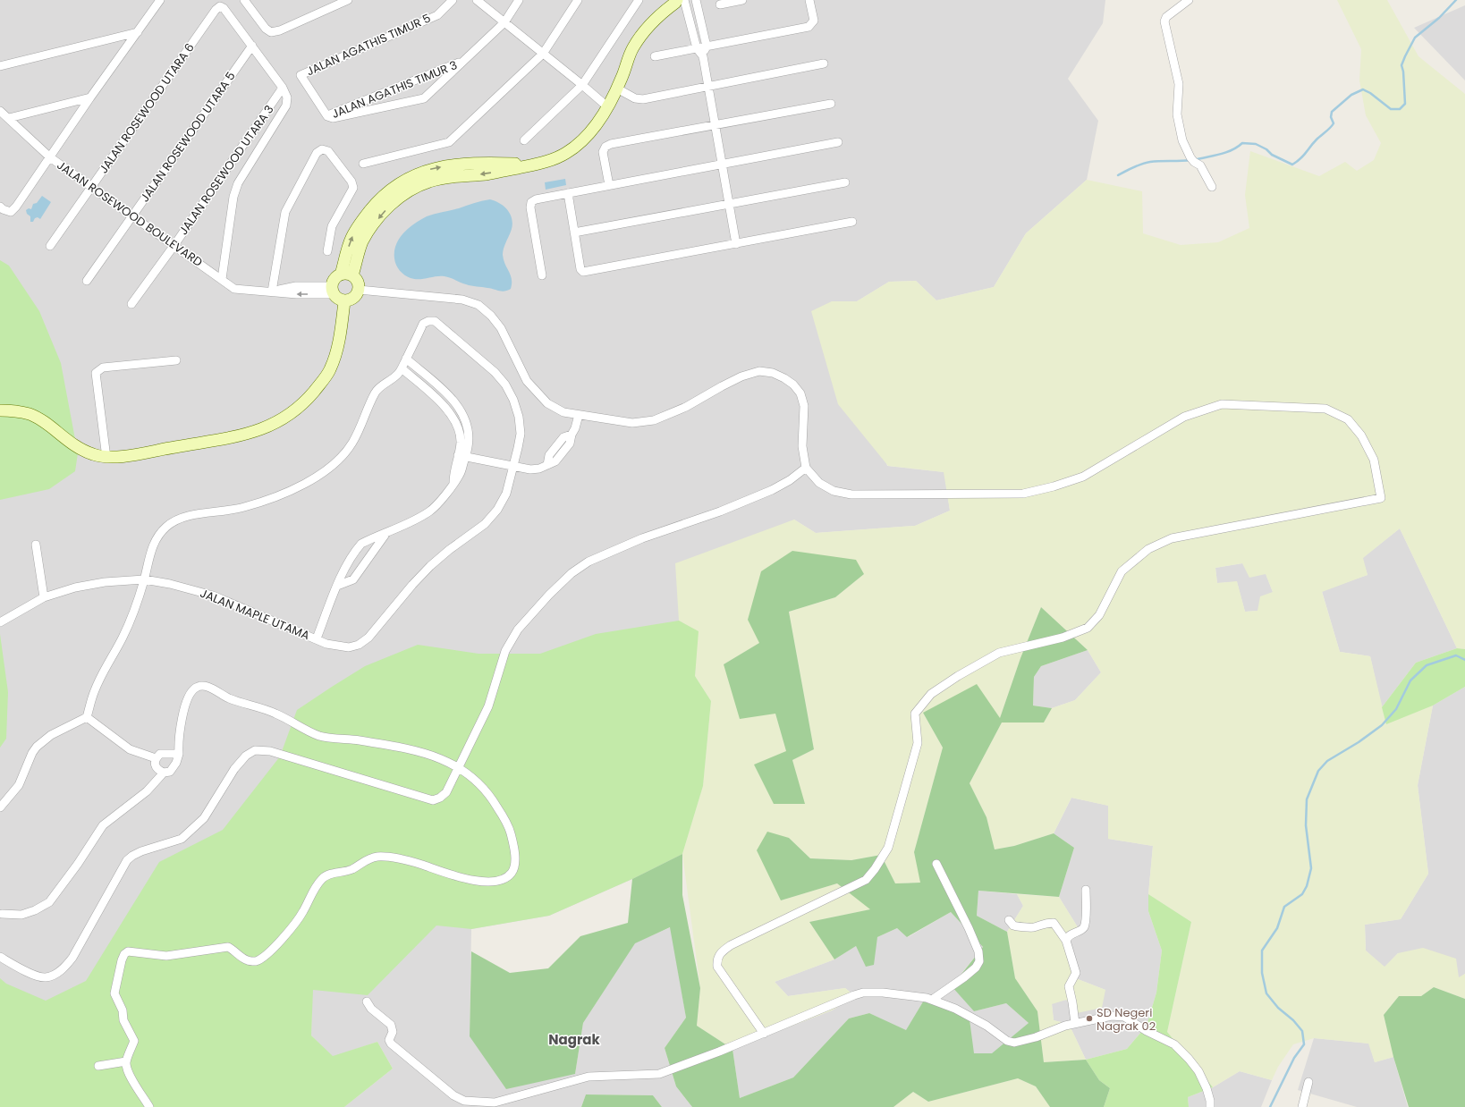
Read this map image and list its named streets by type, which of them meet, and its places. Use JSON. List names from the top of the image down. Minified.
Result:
{"streets":{"street":["JALAN AGATHIS TIMUR 5","JALAN AGATHIS TIMUR 3","JALAN ROSEWOOD UTARA 6","JALAN ROSEWOOD UTARA 5","JALAN ROSEWOOD UTARA 3","JALAN ROSEWOOD BOULEVARD","JALAN MAPLE UTAMA"]},"crossings":[["JALAN AGATHIS TIMUR 5","JALAN AGATHIS TIMUR 3"],["JALAN ROSEWOOD UTARA 6","JALAN ROSEWOOD UTARA 5"],["JALAN ROSEWOOD UTARA 6","JALAN ROSEWOOD BOULEVARD"],["JALAN ROSEWOOD UTARA 5","JALAN ROSEWOOD BOULEVARD"],["JALAN ROSEWOOD UTARA 3","JALAN ROSEWOOD BOULEVARD"]],"districts":["Nagrak"],"places":["SD Negeri Nagrak 02"]}
